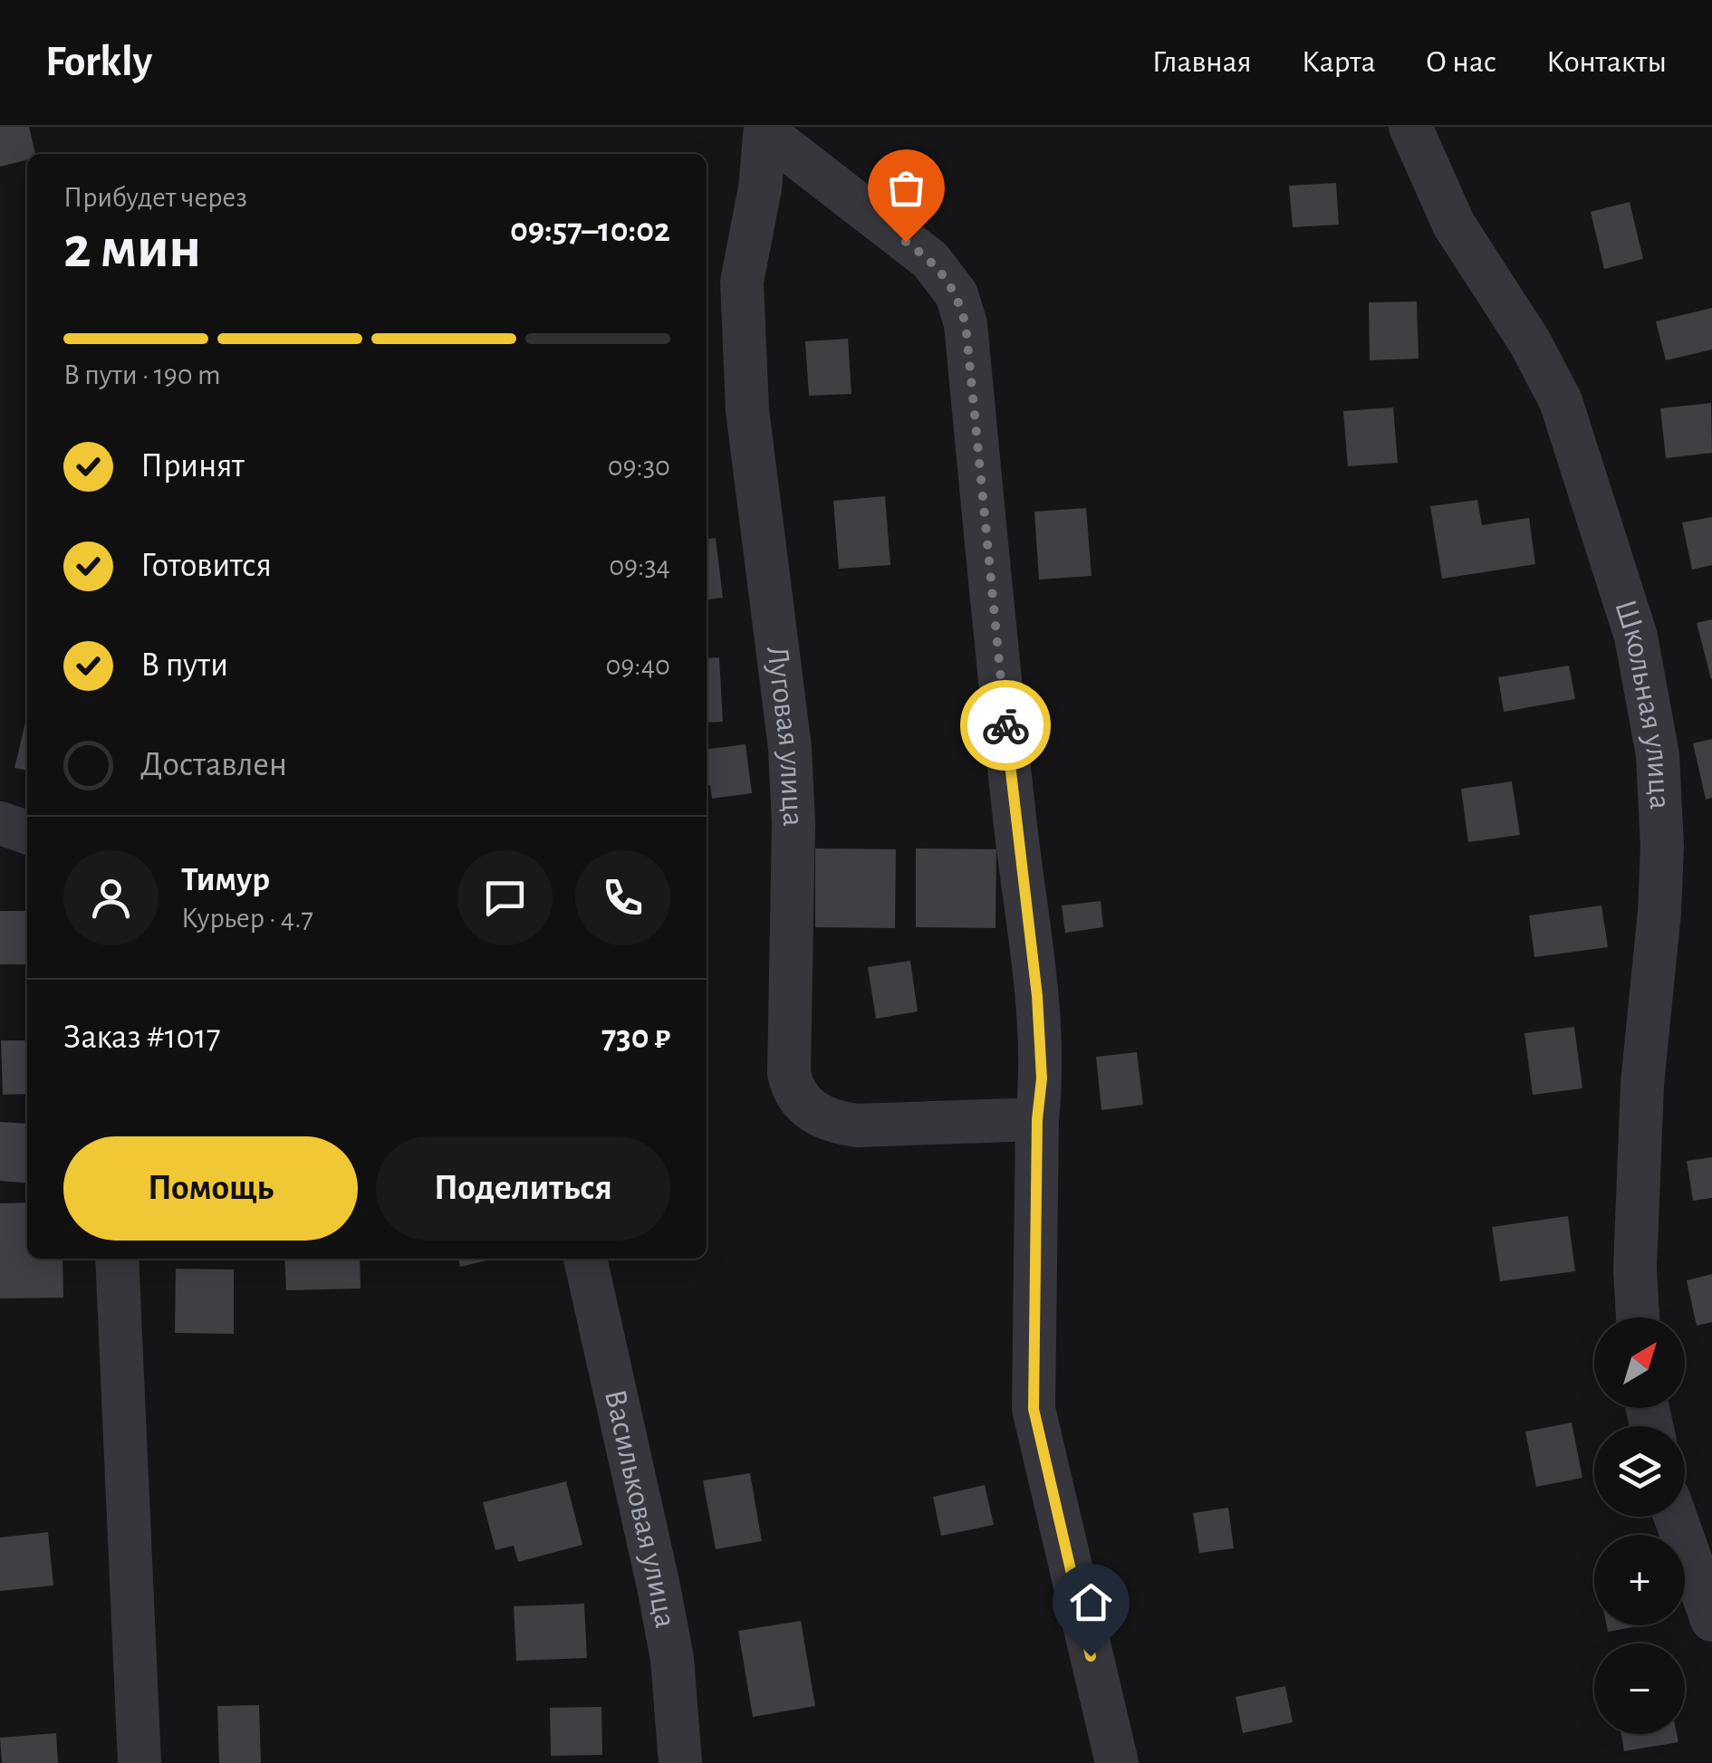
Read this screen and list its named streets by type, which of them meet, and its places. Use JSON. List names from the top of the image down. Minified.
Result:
{"streets":{"street":["Школьная улица","Луговая улица","Васильковая улица"]},"north":"top right","page":{"header":"Forkly","nav":["Главная","Карта","О нас","Контакты"],"heading":["2 мин","Прибудет через","09:57–10:02"],"panel":["Тимур","Курьер · 4.7","Заказ #1017","730 ₽"],"bar":"В пути · 190 m","list":[["Принят","09:30"],["Готовится","09:34"],["В пути","09:40"],"Доставлен"],"buttons":["Помощь","Поделиться"],"map_buttons":["+","−"]}}
